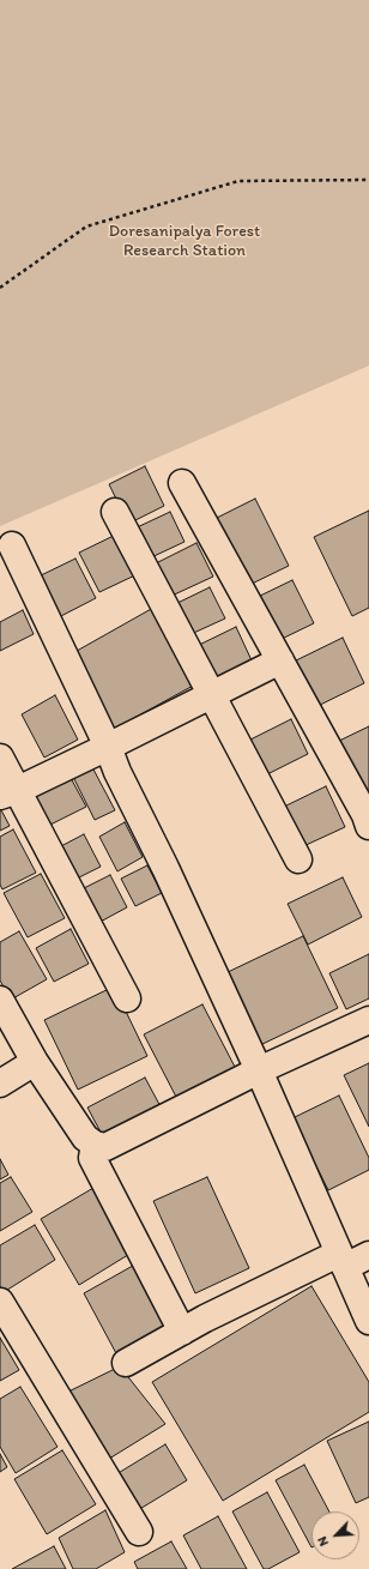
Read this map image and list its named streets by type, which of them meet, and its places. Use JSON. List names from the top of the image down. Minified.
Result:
{"parks":["Doresanipalya Forest Research Station"],"north":"bottom left"}
